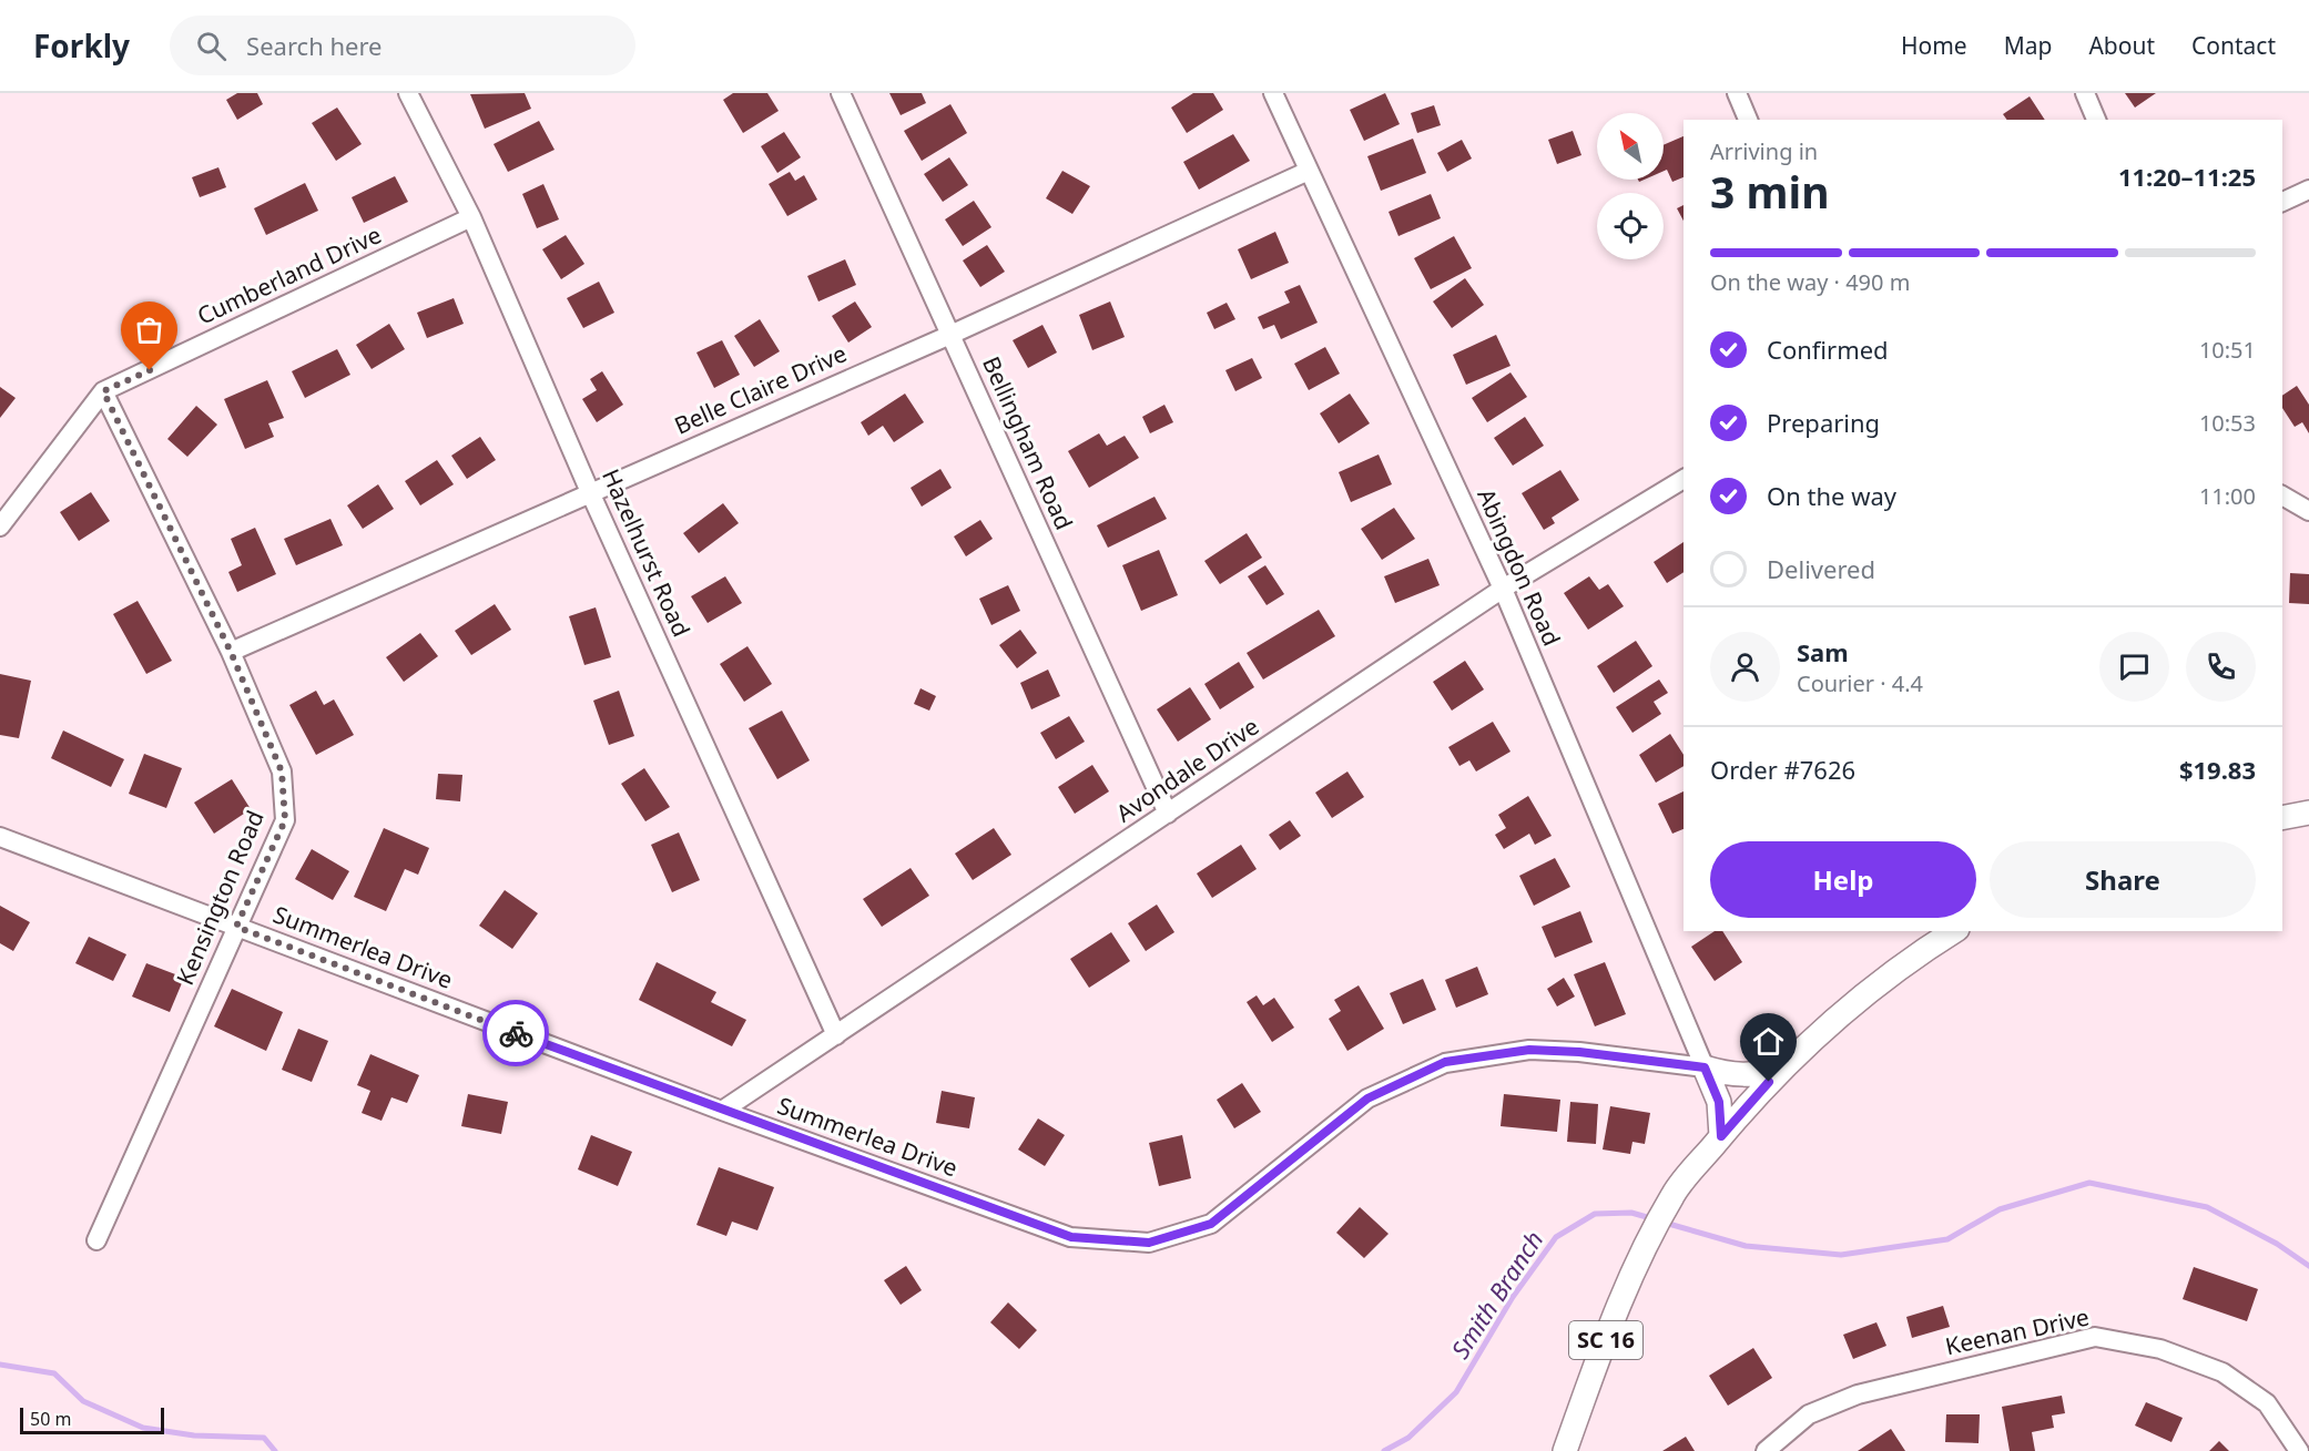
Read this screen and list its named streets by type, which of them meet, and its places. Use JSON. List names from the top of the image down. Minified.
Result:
{"streets":{"main road":["SC 16"],"street":["Cumberland Drive","Belle Claire Drive","Bellingham Road","Hazelhurst Road","Abingdon Road","Avondale Drive","Kensington Road","Summerlea Drive","Keenan Drive"]},"crossings":[["Cumberland Drive","Hazelhurst Road"],["Cumberland Drive","Kensington Road"],["Belle Claire Drive","Bellingham Road"],["Belle Claire Drive","Hazelhurst Road"],["Belle Claire Drive","Abingdon Road"],["Belle Claire Drive","Kensington Road"],["Bellingham Road","Avondale Drive"],["Hazelhurst Road","Avondale Drive"],["Abingdon Road","Avondale Drive"],["Abingdon Road","Summerlea Drive"],["Avondale Drive","Summerlea Drive"],["Kensington Road","Summerlea Drive"]],"water":["Smith Branch"],"scale_bar":"50 m","north":"top left","page":{"header":"Forkly","search":"Search here","nav":["Home","Map","About","Contact"],"heading":["3 min","Arriving in","11:20–11:25"],"panel":["Sam","Courier · 4.4","Order #7626","$19.83"],"bar":"On the way · 490 m","list":[["Confirmed","10:51"],["Preparing","10:53"],["On the way","11:00"],"Delivered"],"buttons":["Help","Share"],"scale":"50 m"}}
